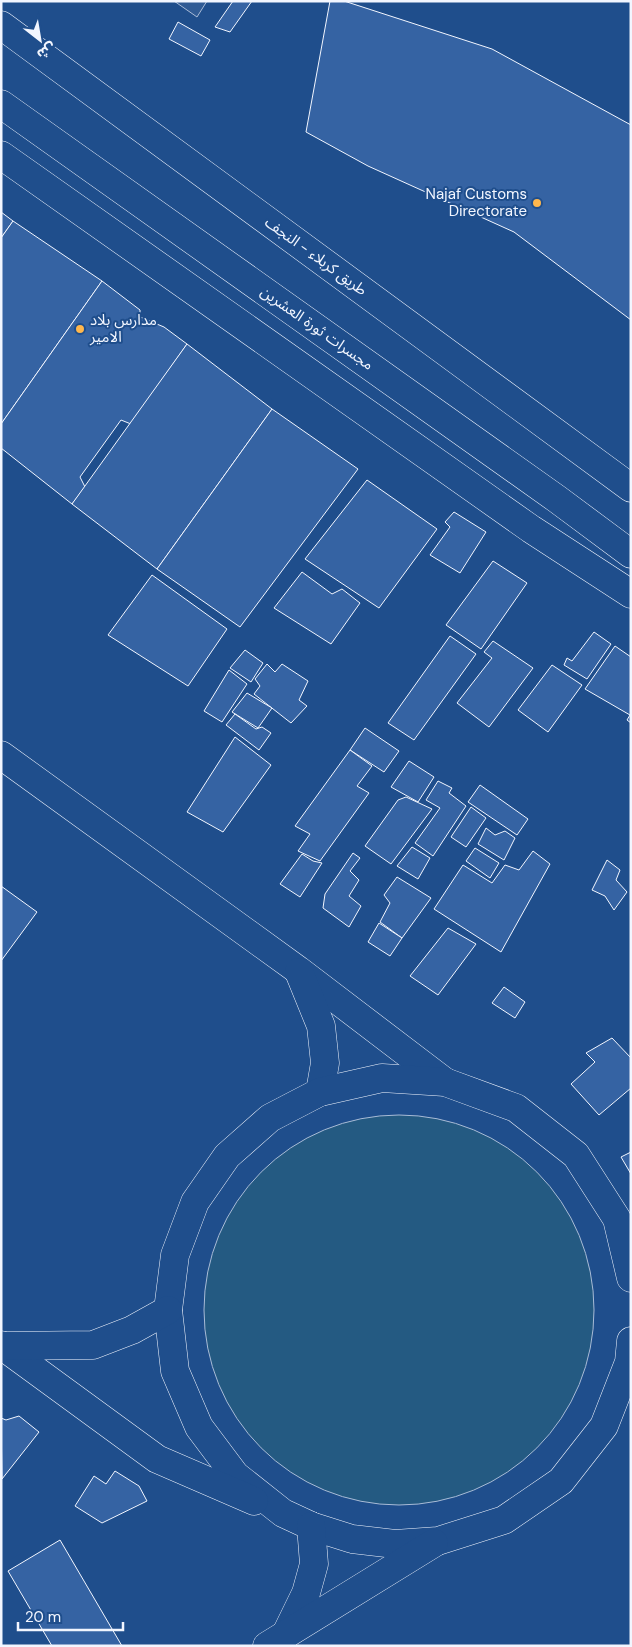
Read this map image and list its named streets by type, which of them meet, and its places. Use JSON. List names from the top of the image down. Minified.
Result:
{"streets":{"main road":["طريق کربلاء - النجف","مجسرات ثورة العشرين"]},"places":["Najaf Customs Directorate","مدارس بلاد الامير"],"scale_bar":"20 m","north":"bottom right"}
